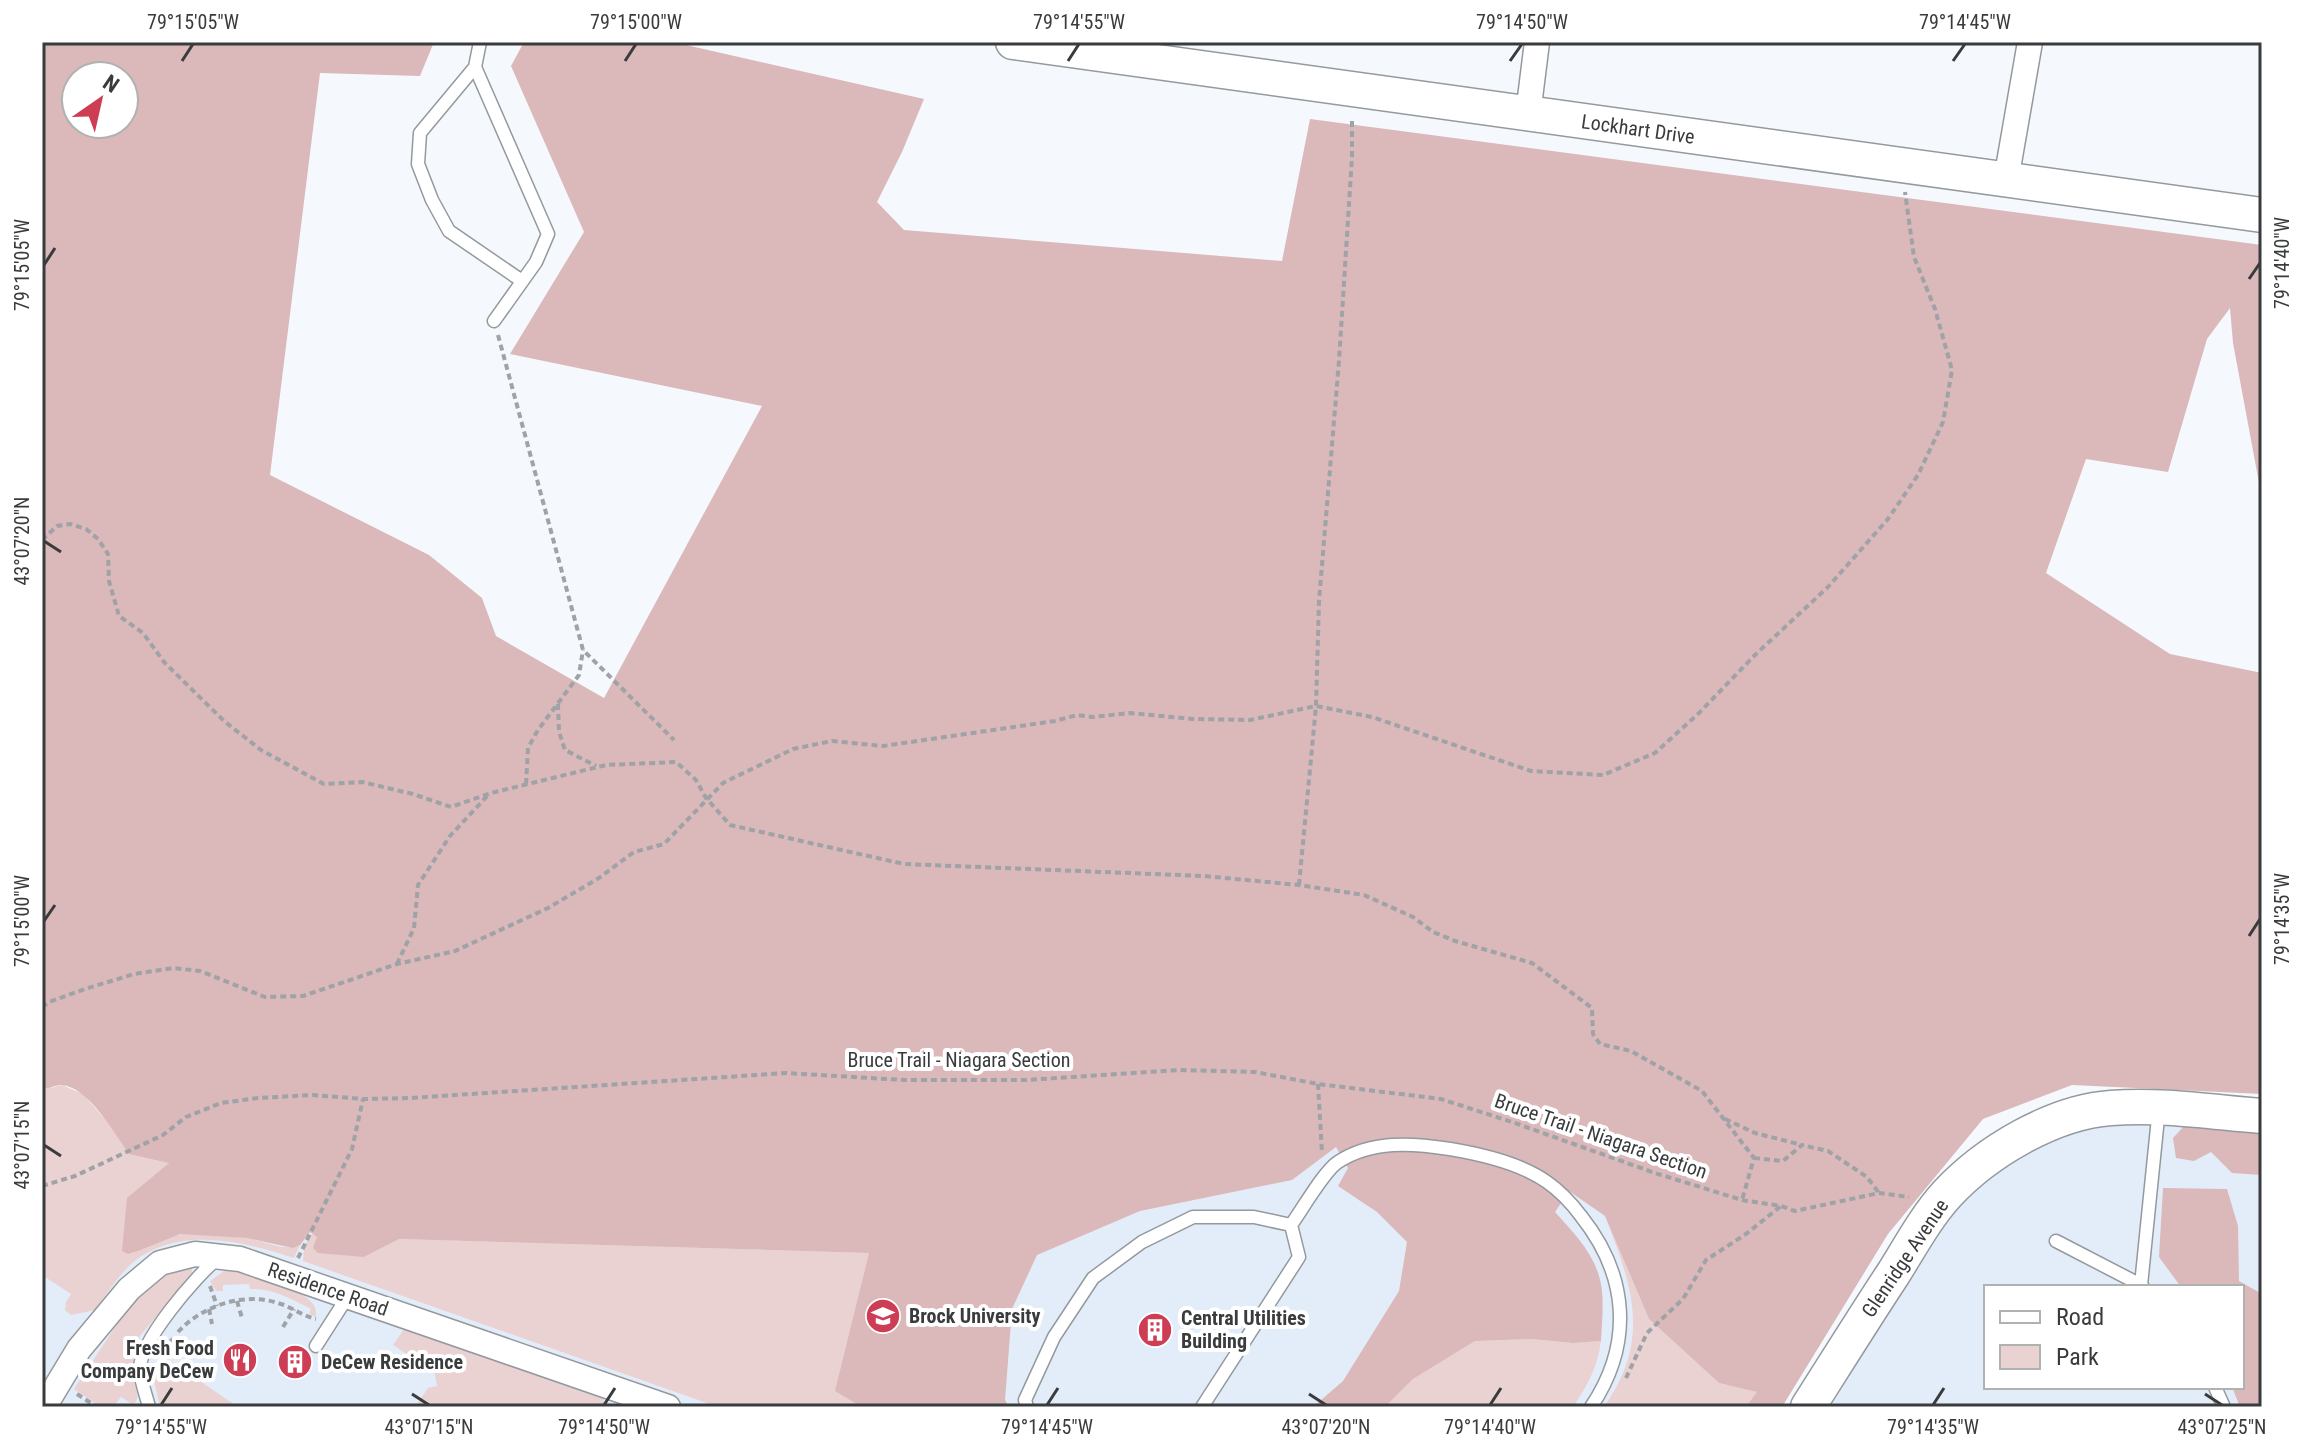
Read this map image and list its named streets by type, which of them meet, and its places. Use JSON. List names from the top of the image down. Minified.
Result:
{"streets":{"street":["Lockhart Drive","Glenridge Avenue","Residence Road"],"path":["Bruce Trail - Niagara Section"]},"places":{"school or university":["Brock University"],"building":["Central Utilities Building","DeCew Residence"],"restaurant":["Fresh Food Company DeCew"]},"legend":["Road","Park"],"north":"top right","coordinates":["79°15'05\"W","79°15'00\"W","79°14'55\"W","79°14'50\"W","79°14'45\"W","79°14'40\"W","43°07'20\"N","79°14'35\"W","43°07'15\"N","43°07'25\"N"]}
